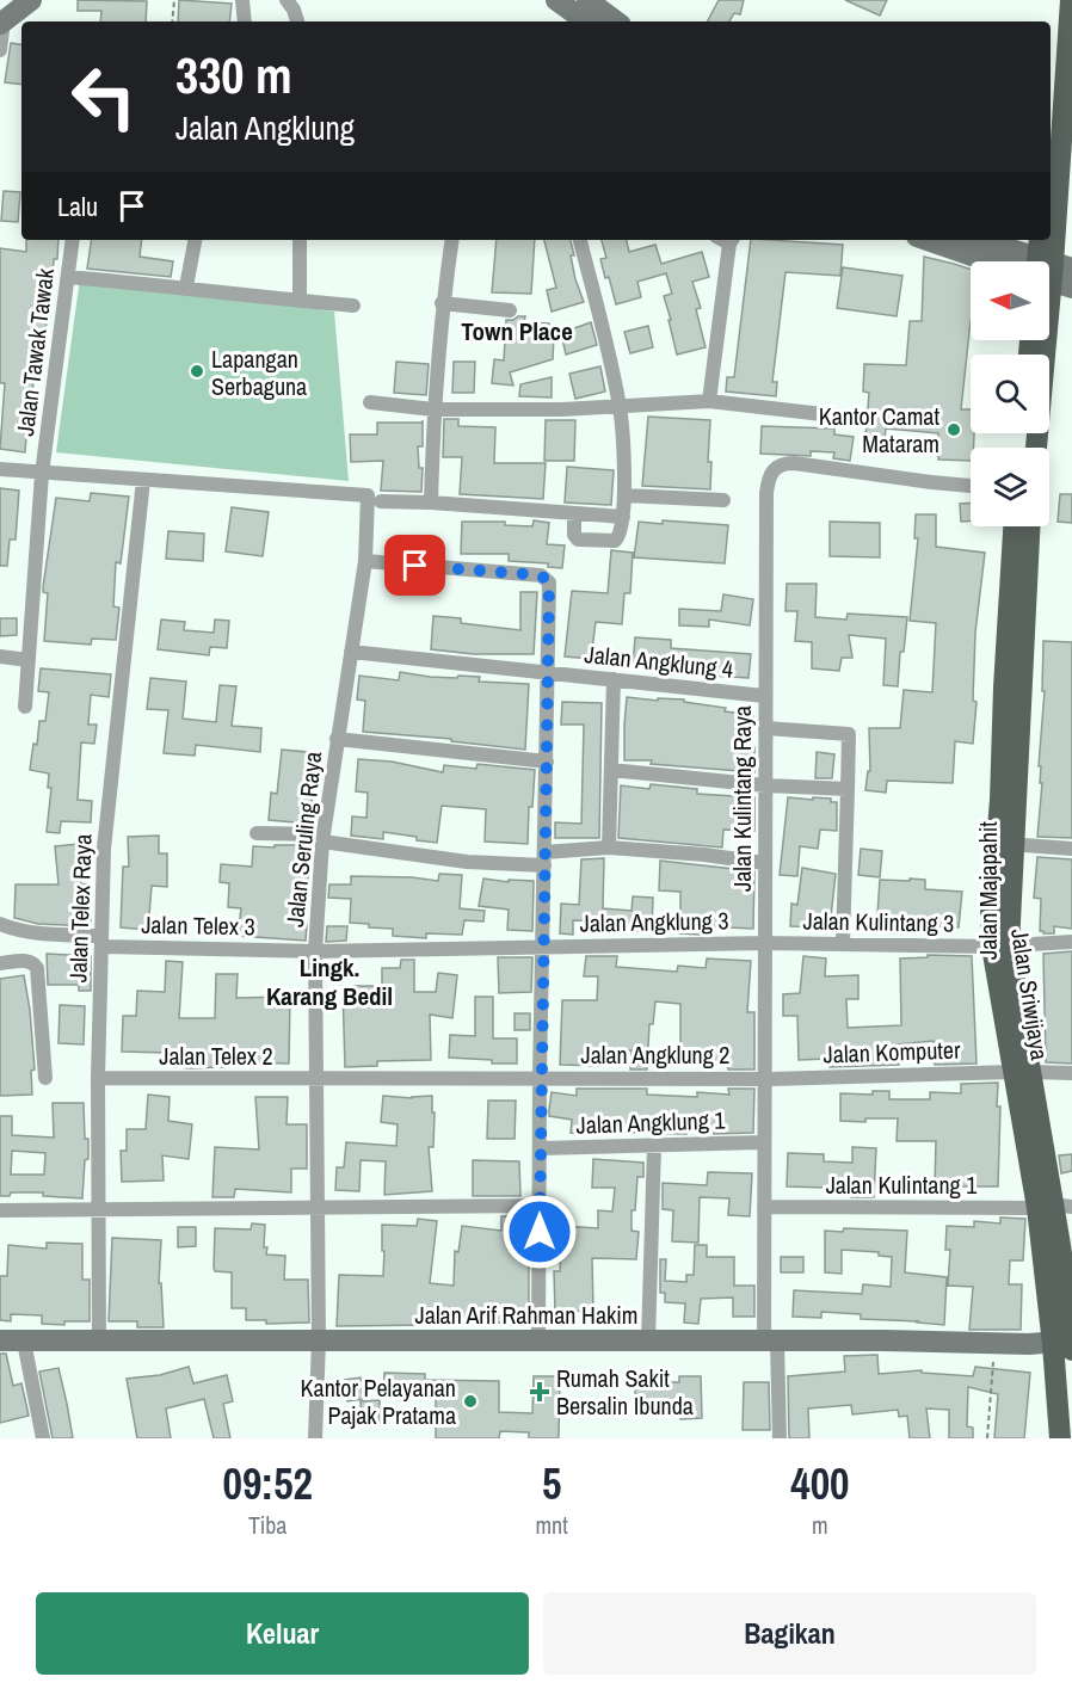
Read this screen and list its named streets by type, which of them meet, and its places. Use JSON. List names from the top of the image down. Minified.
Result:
{"streets":{"main road":["Jalan Sriwijaya"],"street":["Jalan Tawak Tawak","Jalan Angklung 4","Jalan Kulintang Raya","Jalan Seruling Raya","Jalan Telex Raya","Jalan Angklung 3","Jalan Kulintang 3","Jalan Telex 3","Jalan Komputer","Jalan Angklung 2","Jalan Telex 2","Jalan Angklung 1","Jalan Kulintang 1","Jalan Arif Rahman Hakim"]},"crossings":[["Jalan Angklung 4","Jalan Kulintang Raya"],["Jalan Angklung 4","Jalan Seruling Raya"],["Jalan Kulintang Raya","Jalan Angklung 3"],["Jalan Kulintang Raya","Jalan Kulintang 3"],["Jalan Kulintang Raya","Jalan Komputer"],["Jalan Kulintang Raya","Jalan Angklung 2"],["Jalan Kulintang Raya","Jalan Angklung 1"],["Jalan Kulintang Raya","Jalan Kulintang 1"],["Jalan Kulintang Raya","Jalan Arif Rahman Hakim"],["Jalan Seruling Raya","Jalan Telex Raya"],["Jalan Seruling Raya","Jalan Telex 3"],["Jalan Seruling Raya","Jalan Telex 2"],["Jalan Seruling Raya","Jalan Arif Rahman Hakim"],["Jalan Telex Raya","Jalan Telex 3"],["Jalan Telex Raya","Jalan Telex 2"],["Jalan Telex Raya","Jalan Arif Rahman Hakim"],["Jalan Angklung 3","Jalan Kulintang 3"],["Jalan Angklung 3","Jalan Telex 3"],["Jalan Kulintang 3","Jalan Sriwijaya"],["Jalan Sriwijaya","Jalan Komputer"],["Jalan Sriwijaya","Jalan Kulintang 1"],["Jalan Sriwijaya","Jalan Arif Rahman Hakim"],["Jalan Komputer","Jalan Angklung 2"],["Jalan Angklung 2","Jalan Telex 2"]],"districts":["Town Place","Lingk. Karang Bedil"],"places":{"other":["Lapangan Serbaguna","Kantor Camat Mataram","Kantor Pelayanan Pajak Pratama"],"health":["Rumah Sakit Bersalin Ibunda"]},"north":"left","page":{"turn":["330 m","Jalan Angklung"],"then":"Lalu","eta":["09:52","Tiba","5","mnt","400","m"],"buttons":["Keluar","Bagikan"]}}
